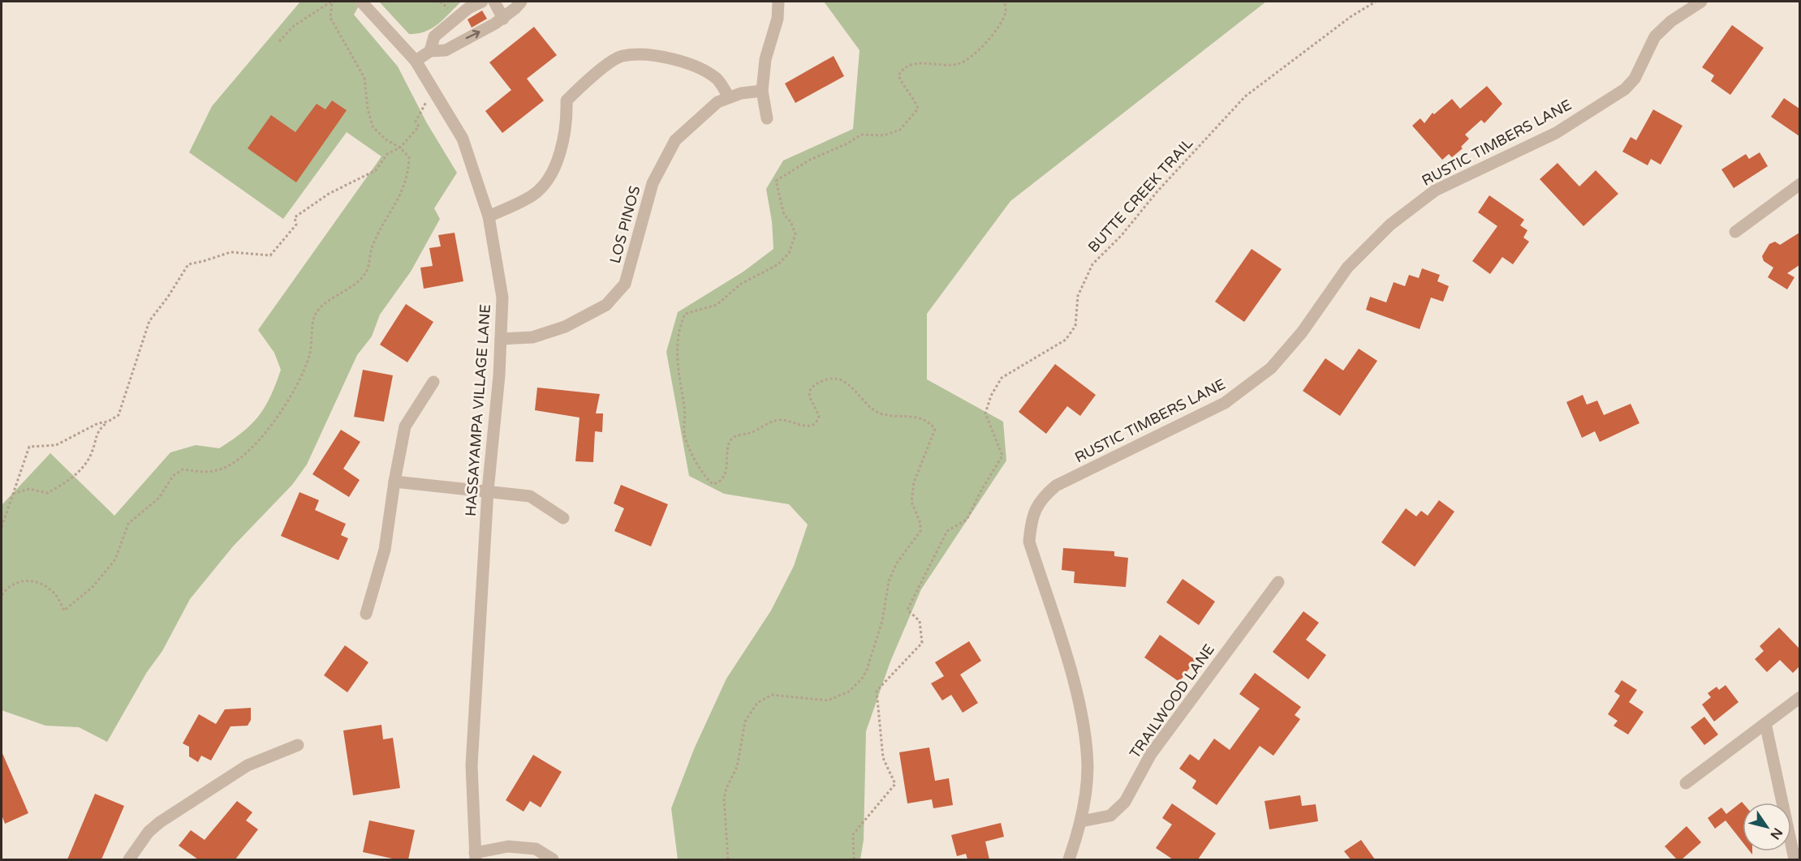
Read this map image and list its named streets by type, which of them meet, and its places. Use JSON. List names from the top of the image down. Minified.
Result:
{"streets":{"street":["RUSTIC TIMBERS LANE","LOS PINOS","HASSAYAMPA VILLAGE LANE","TRAILWOOD LANE"],"path":["BUTTE CREEK TRAIL"]},"crossings":[["RUSTIC TIMBERS LANE","TRAILWOOD LANE"],["LOS PINOS","HASSAYAMPA VILLAGE LANE"]],"north":"bottom right"}
